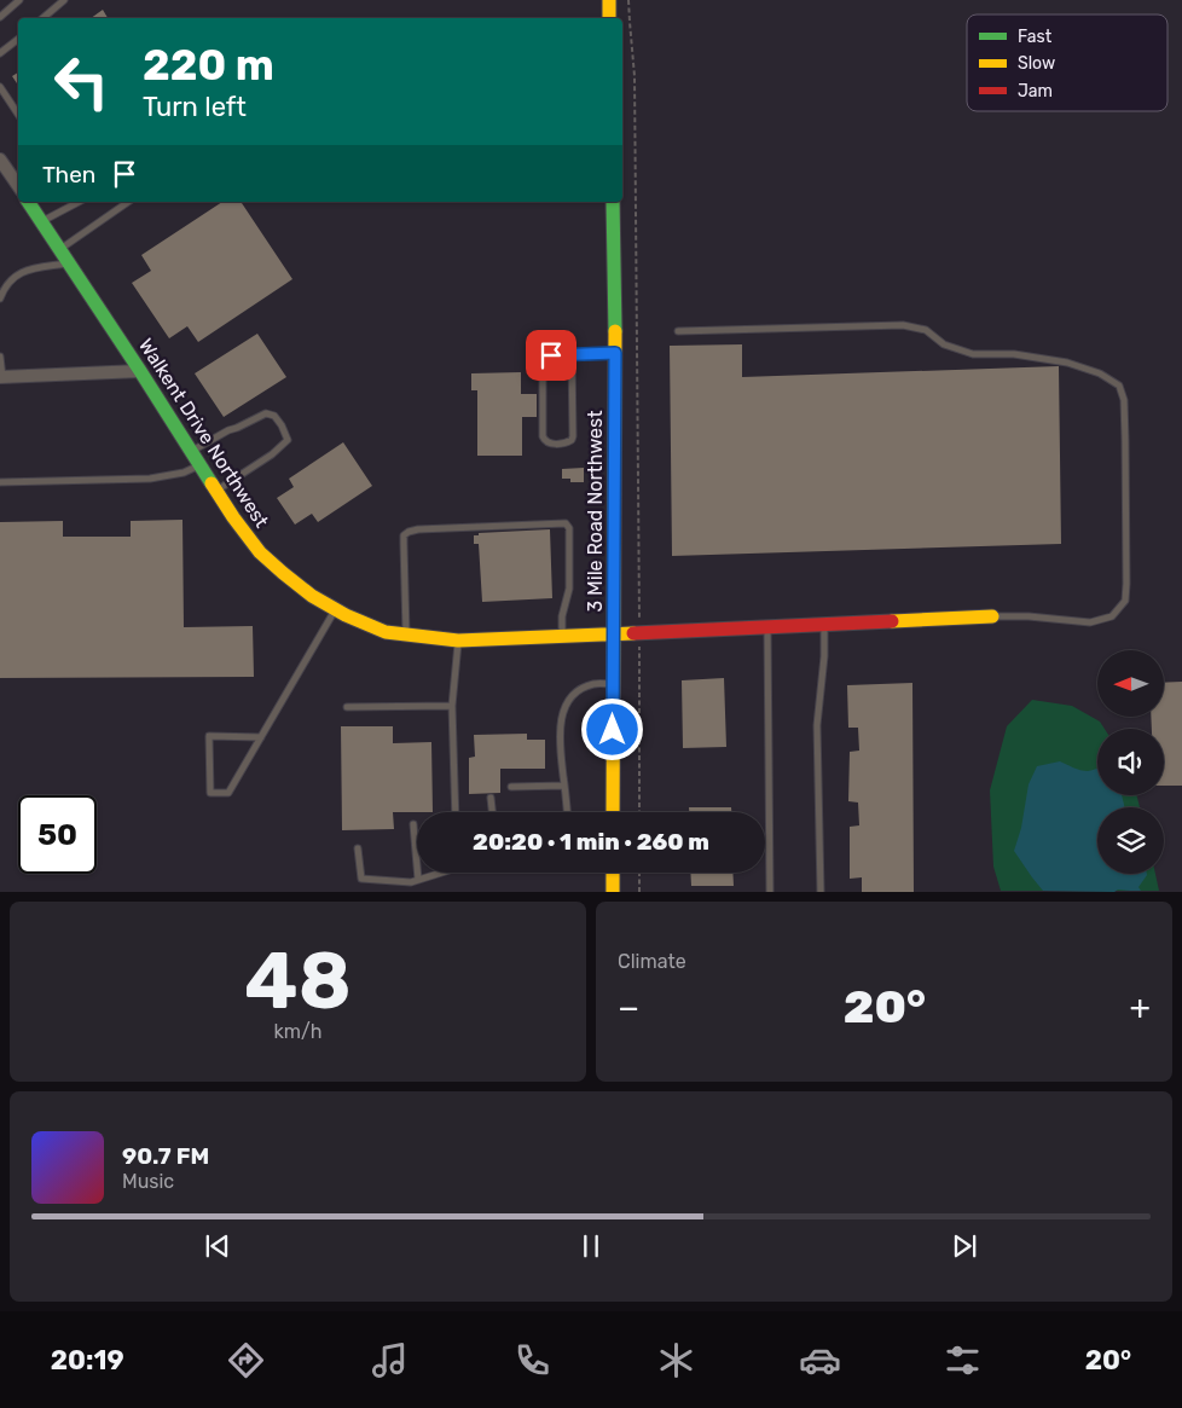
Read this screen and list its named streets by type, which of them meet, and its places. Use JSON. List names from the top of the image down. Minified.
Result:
{"streets":{"street":["Walkent Drive Northwest","3 Mile Road Northwest"]},"crossings":[["Walkent Drive Northwest","3 Mile Road Northwest"]],"legend":["Fast","Slow","Jam"],"north":"left","page":{"turn":["220 m","Turn left"],"then":"Then","limit":"50","trip":"20:20 · 1 min · 260 m","tile":[["48","km/h"],"Climate"],"heat":["−","20°","+"],"song":["90.7 FM","Music"],"tabs":["20:19","20°"]}}
